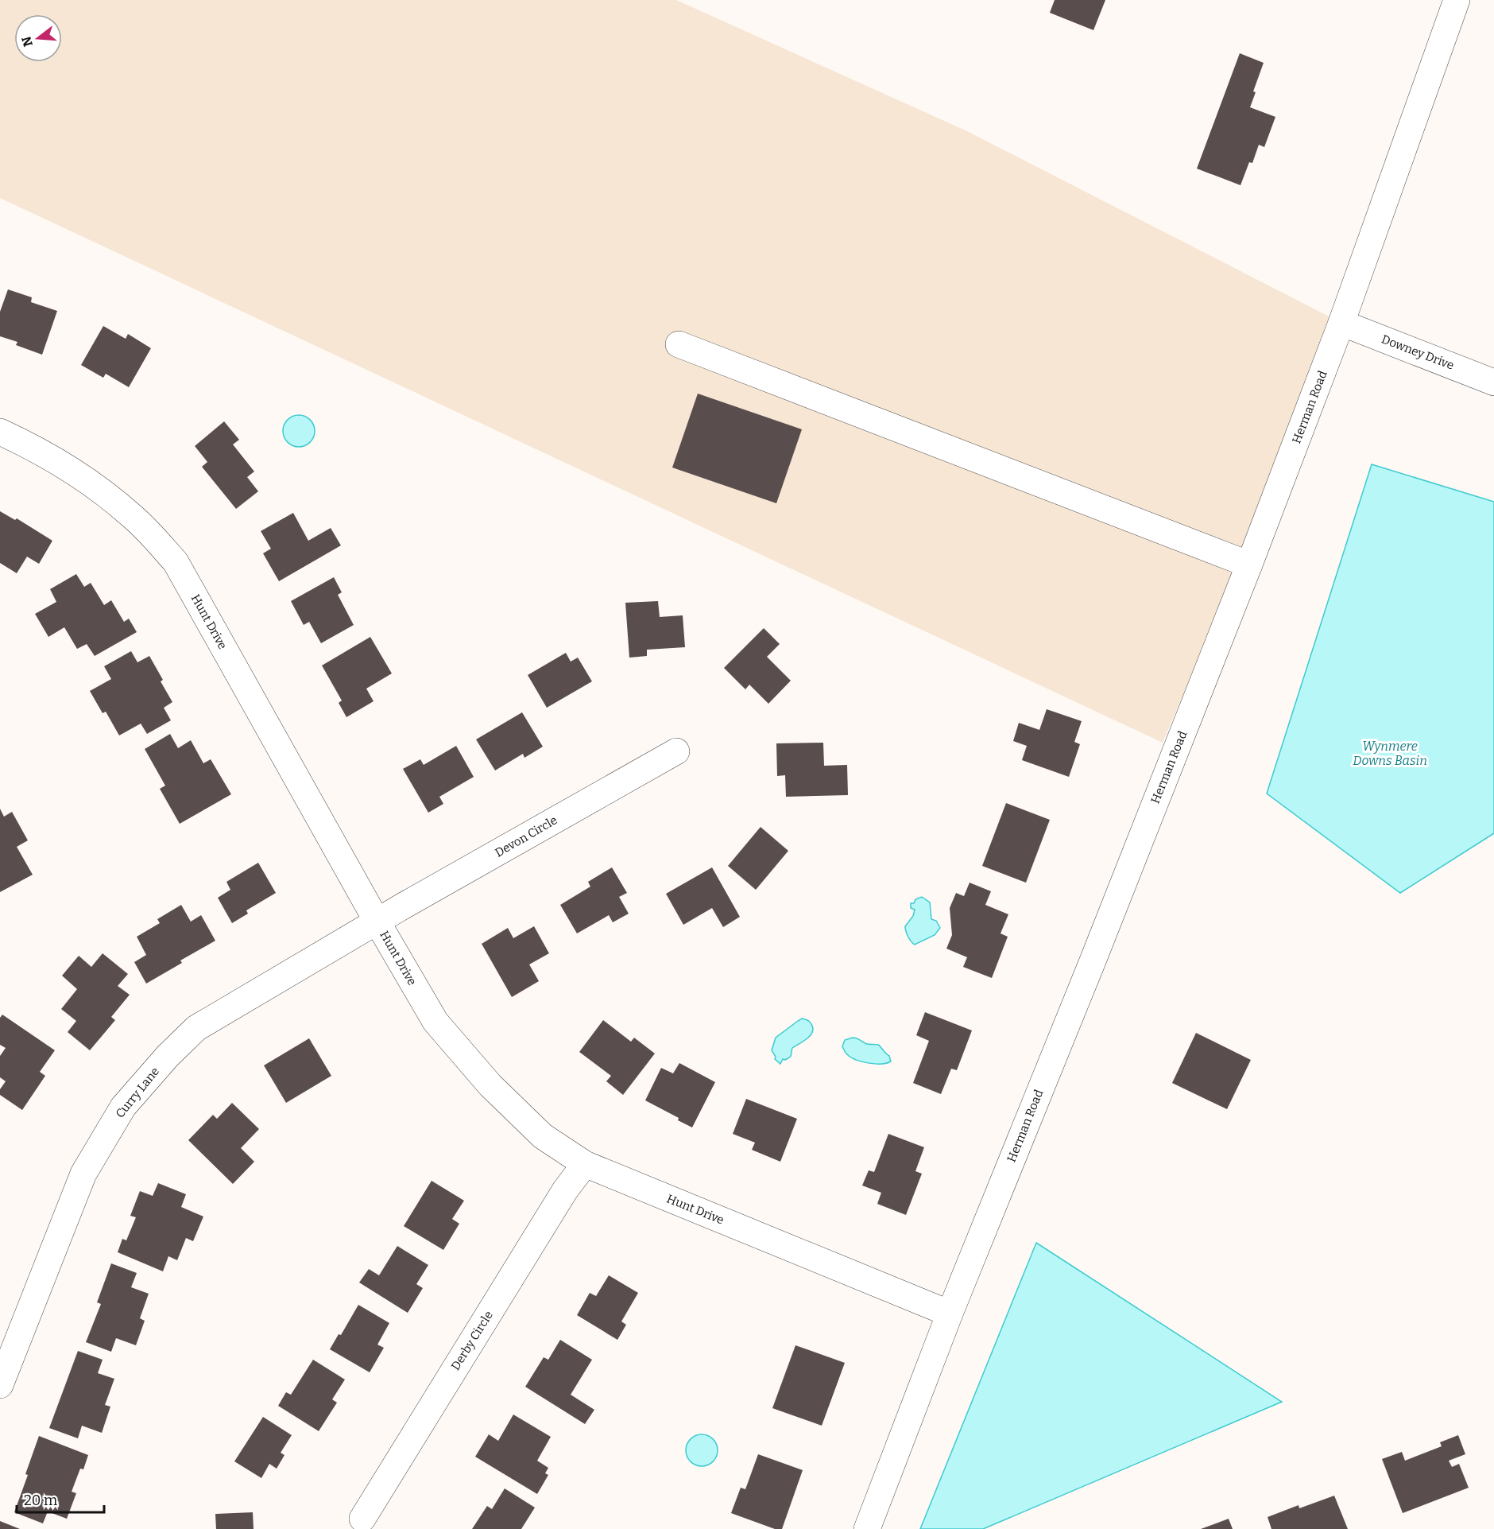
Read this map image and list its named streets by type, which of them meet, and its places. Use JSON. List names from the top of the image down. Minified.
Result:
{"streets":{"street":["Downey Drive","Herman Road","Hunt Drive","Devon Circle","Curry Lane","Derby Circle"]},"crossings":[["Downey Drive","Herman Road"],["Herman Road","Hunt Drive"],["Hunt Drive","Devon Circle"],["Hunt Drive","Curry Lane"],["Hunt Drive","Derby Circle"],["Devon Circle","Curry Lane"]],"water":["Wynmere Downs Basin"],"scale_bar":"20 m","north":"left"}
